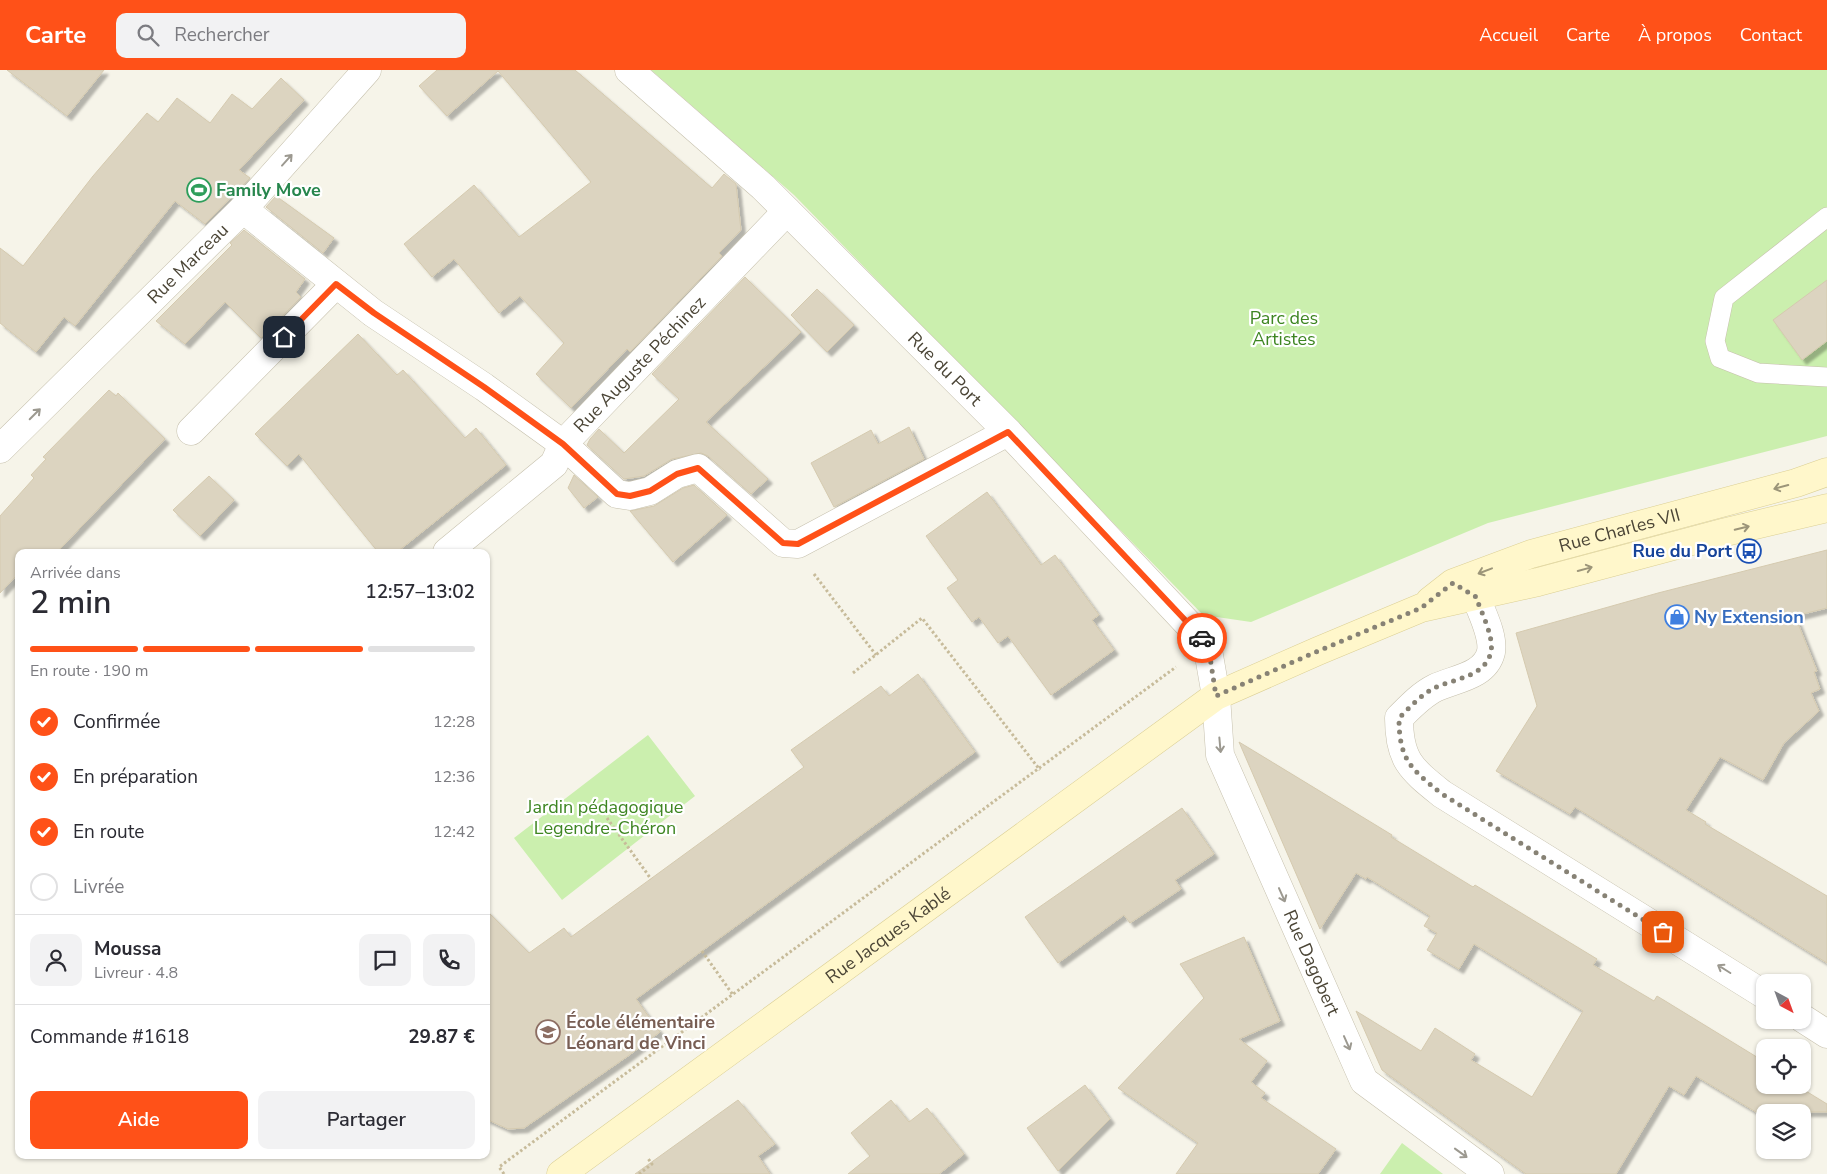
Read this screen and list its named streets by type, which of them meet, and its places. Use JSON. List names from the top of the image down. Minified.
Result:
{"streets":{"main road":["Rue Charles VII","Rue Jacques Kablé"],"street":["Rue Marceau","Rue Auguste Péchinez","Rue du Port","Rue Dagobert"]},"crossings":[["Rue Auguste Péchinez","Rue du Port"],["Rue du Port","Rue Charles VII"],["Rue du Port","Rue Jacques Kablé"],["Rue du Port","Rue Dagobert"],["Rue Charles VII","Rue Jacques Kablé"],["Rue Charles VII","Rue Dagobert"],["Rue Jacques Kablé","Rue Dagobert"]],"one_way":["Rue Dagobert"],"parks":["Parc des Artistes","Jardin pédagogique Legendre-Chéron"],"places":{"sports":["Family Move"],"bus stop":["Rue du Port"],"shop":["Ny Extension"],"school or university":["École élémentaire Léonard de Vinci"]},"north":"bottom right","page":{"header":"Carte","search":"Rechercher","nav":["Accueil","Carte","À propos","Contact"],"heading":["2 min","Arrivée dans","12:57–13:02"],"panel":["Moussa","Livreur · 4.8","Commande #1618","29.87 €"],"bar":"En route · 190 m","list":[["Confirmée","12:28"],["En préparation","12:36"],["En route","12:42"],"Livrée"],"buttons":["Aide","Partager"]}}
